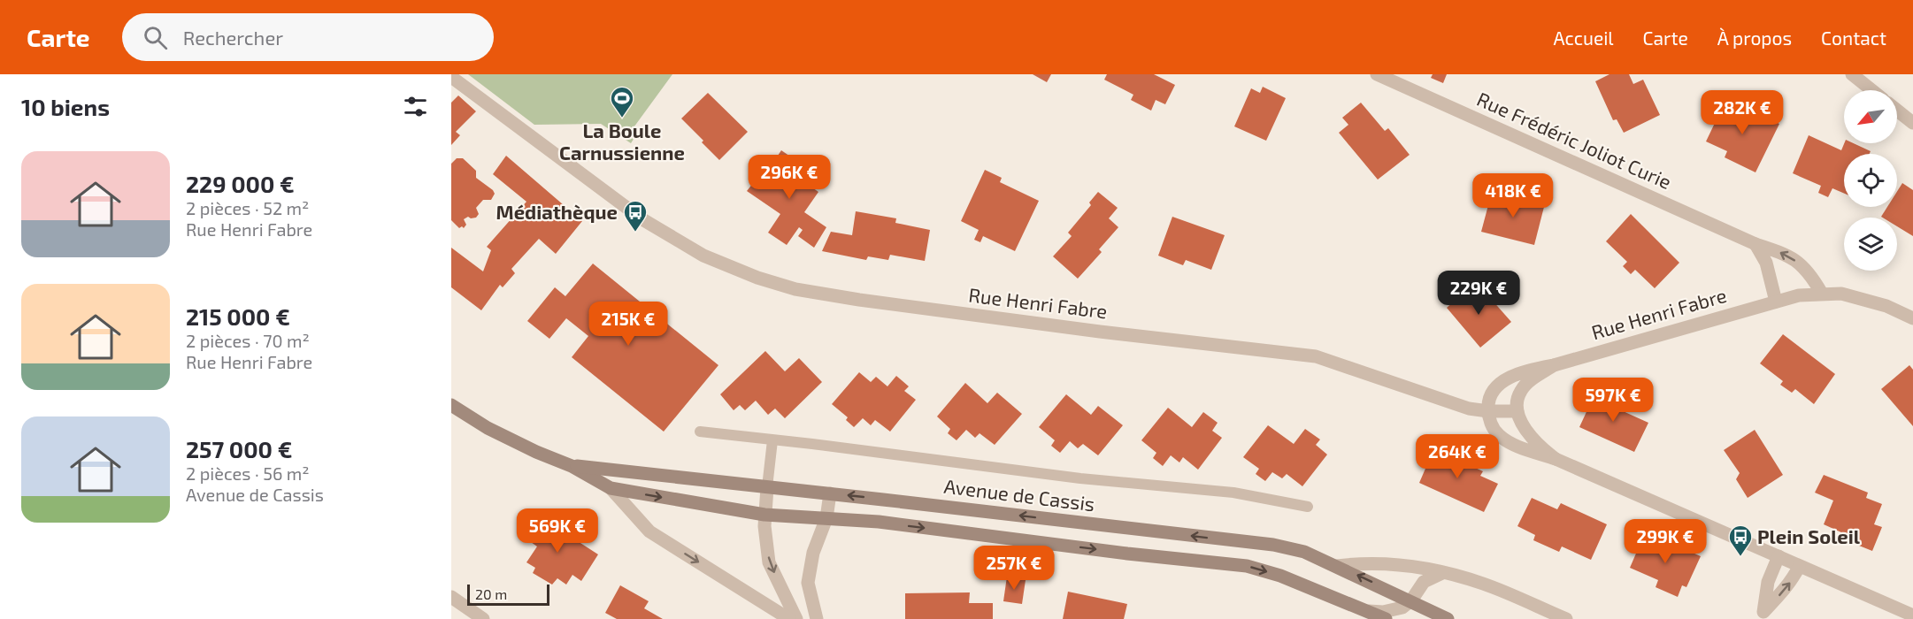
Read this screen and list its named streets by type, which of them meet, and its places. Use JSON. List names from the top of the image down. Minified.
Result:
{"streets":{"main road":["Avenue de Cassis"],"street":["Rue Frédéric Joliot Curie","Rue Henri Fabre"]},"places":{"sports":["La Boule Carnussienne"],"bus stop":["Médiathèque","Plein Soleil"]},"scale_bar":"20 m","north":"bottom left","page":{"header":"Carte","search":"Rechercher","nav":["Accueil","Carte","À propos","Contact"],"heading":"10 biens","price":["282K €","296K €","418K €","229K €","215K €","597K €","264K €","569K €","299K €","257K €"],"list":[{"name":"229 000 €","note":"2 pièces · 52 m² · Rue Henri Fabre"},{"name":"215 000 €","note":"2 pièces · 70 m² · Rue Henri Fabre"},{"name":"257 000 €","note":"2 pièces · 56 m² · Avenue de Cassis"}],"scale":"20 m"}}
